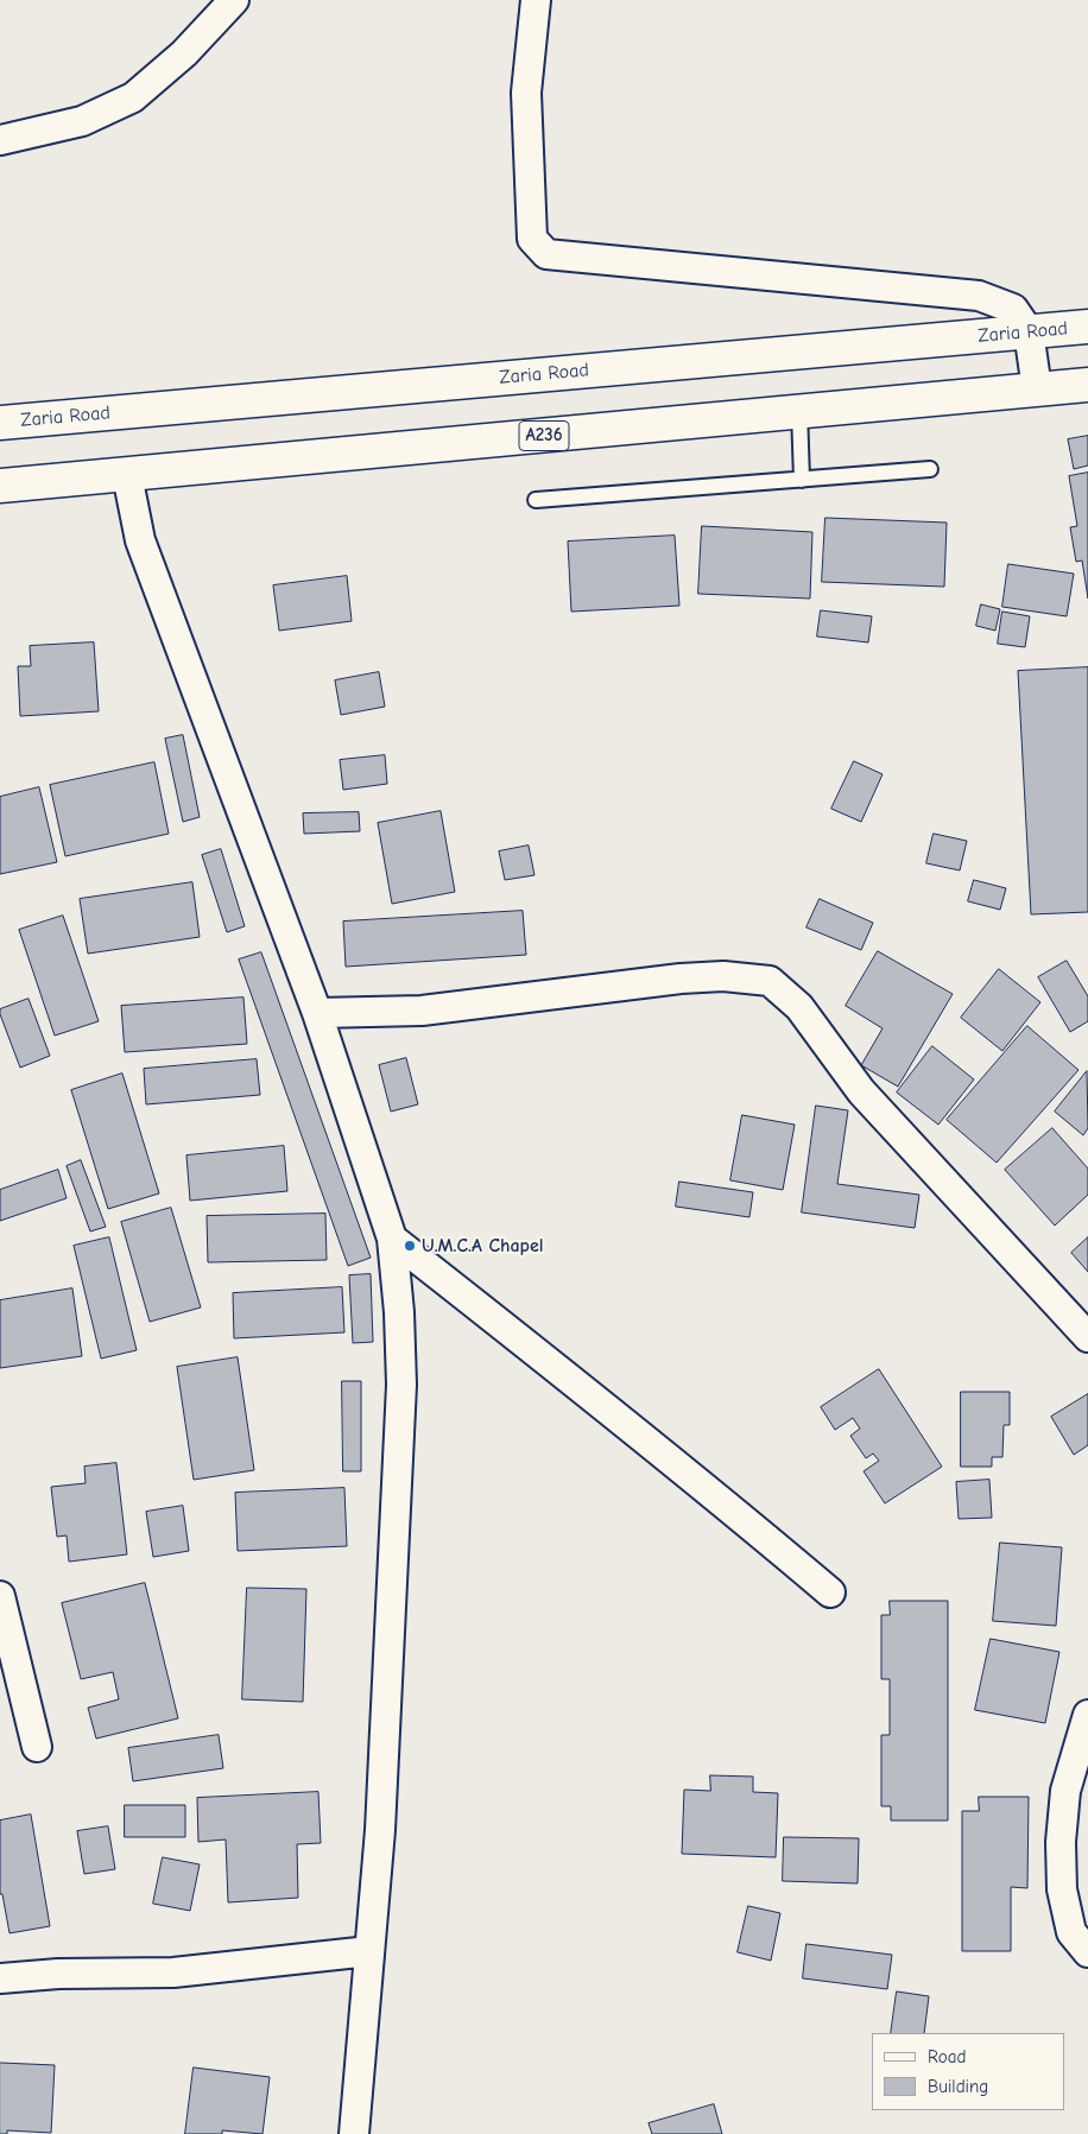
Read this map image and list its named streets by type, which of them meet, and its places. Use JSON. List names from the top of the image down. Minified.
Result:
{"streets":{"highway":["Zaria Road","A236"]},"places":["U.M.C.A Chapel"],"legend":["Road","Building"]}
